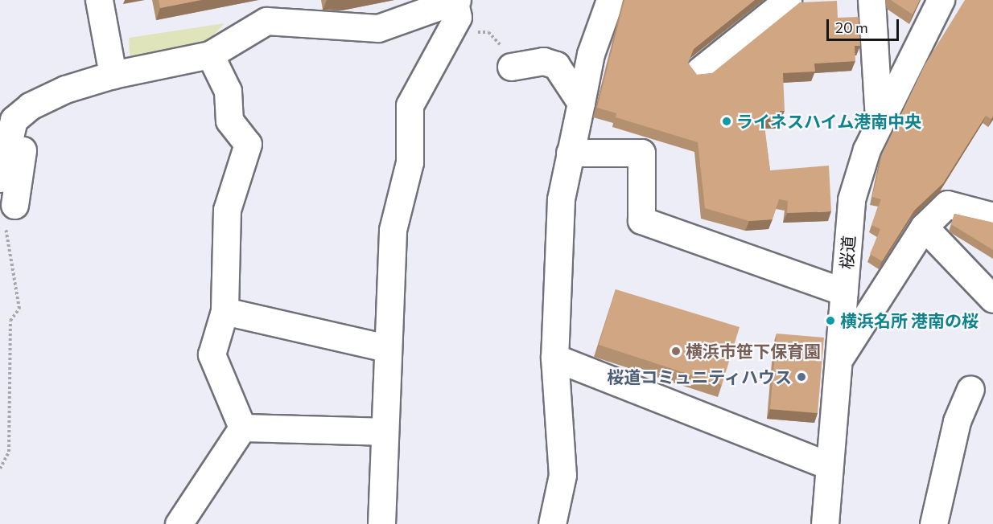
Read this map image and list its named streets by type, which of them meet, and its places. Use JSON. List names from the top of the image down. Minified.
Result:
{"streets":{"street":["桜道"]},"places":["ライネスハイム港南中央","横浜名所 港南の桜","横浜市笹下保育園","桜道コミュニティハウス"],"scale_bar":"20 m"}
